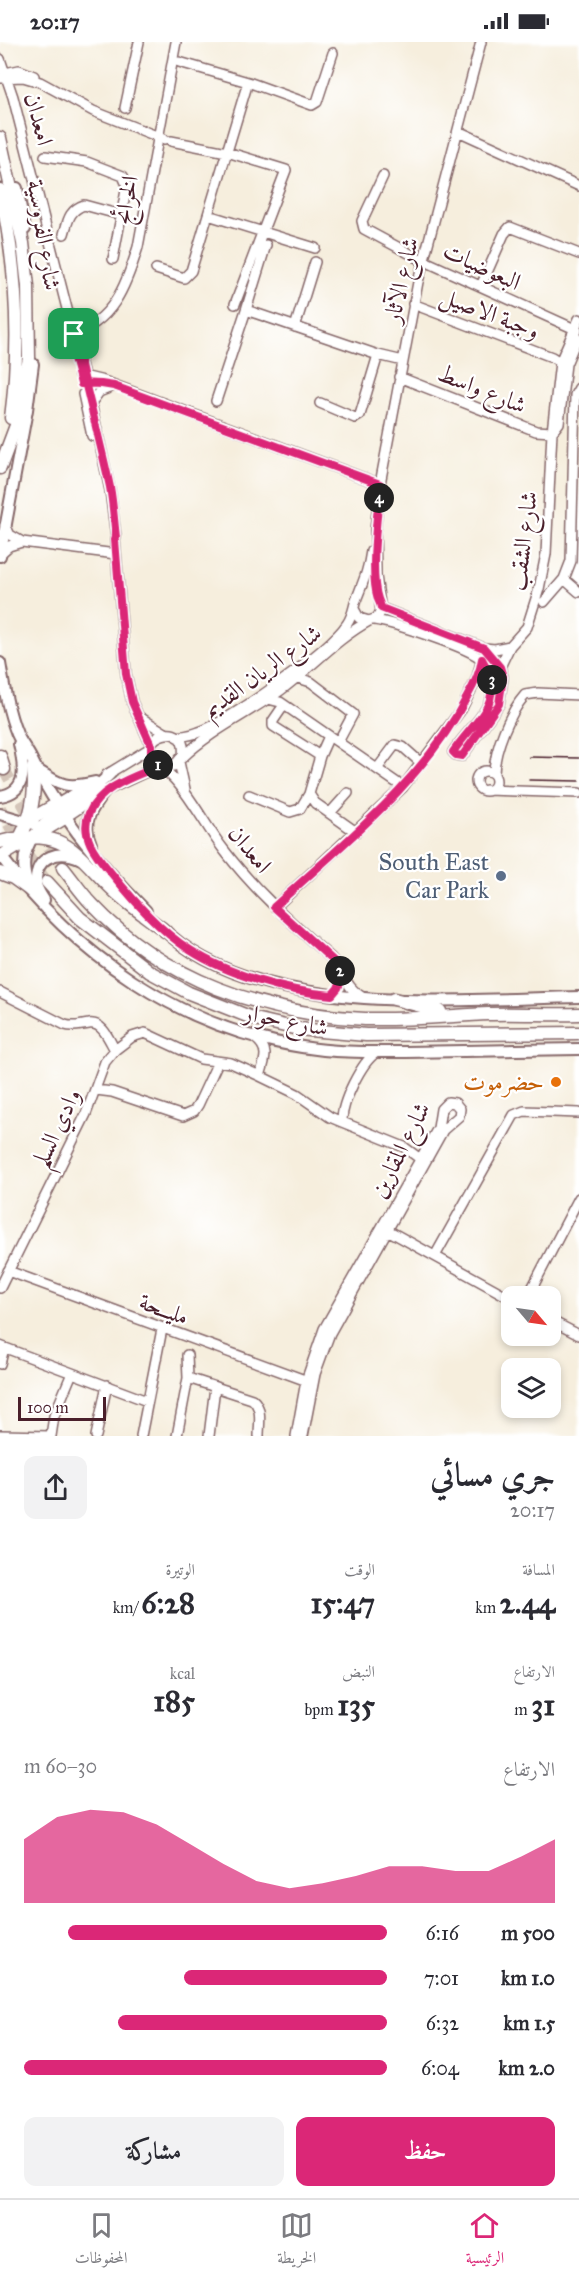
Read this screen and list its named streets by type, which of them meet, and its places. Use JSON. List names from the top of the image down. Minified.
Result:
{"streets":{"highway":["شارع حوار"],"main road":["شارع الفروسية"],"street":["امعدان","الخرائج","البعوضيات","شارع الآثار","وجبة الاصيل","شارع واسط","شارع الشقب","شارع الريان القديم","وادي السلم","شارع المقارين","مليــحة"]},"crossings":[["امعدان","الخرائج"],["امعدان","شارع الريان القديم"],["امعدان","شارع حوار"],["البعوضيات","شارع الآثار"],["البعوضيات","شارع الشقب"],["شارع الآثار","وجبة الاصيل"],["شارع الآثار","شارع واسط"],["شارع الآثار","شارع الريان القديم"],["وجبة الاصيل","شارع الشقب"],["شارع واسط","شارع الشقب"],["وادي السلم","مليــحة"],["شارع المقارين","مليــحة"]],"places":["South East Car Park","حضرموت"],"scale_bar":"100 m","north":"bottom right","page":{"status":"20:17","pins":["4","3","1","2"],"scale":"100 m","heading":["جري مسائي","20:17"],"stats":[["المسافة","2.44 km"],["الوقت","15:47"],["الوتيرة","6:28 /km"],["الارتفاع","31 m"],["النبض","135 bpm"],["kcal","185"]],"chart":["الارتفاع","30–60 m"],"list":[{"name":"500 m","note":"6:16"},{"name":"1.0 km","note":"7:01"},{"name":"1.5 km","note":"6:32"},{"name":"2.0 km","note":"6:04"}],"buttons":["حفظ","مشاركة"],"tabs":["الرئيسية","الخريطة","المحفوظات"]}}
